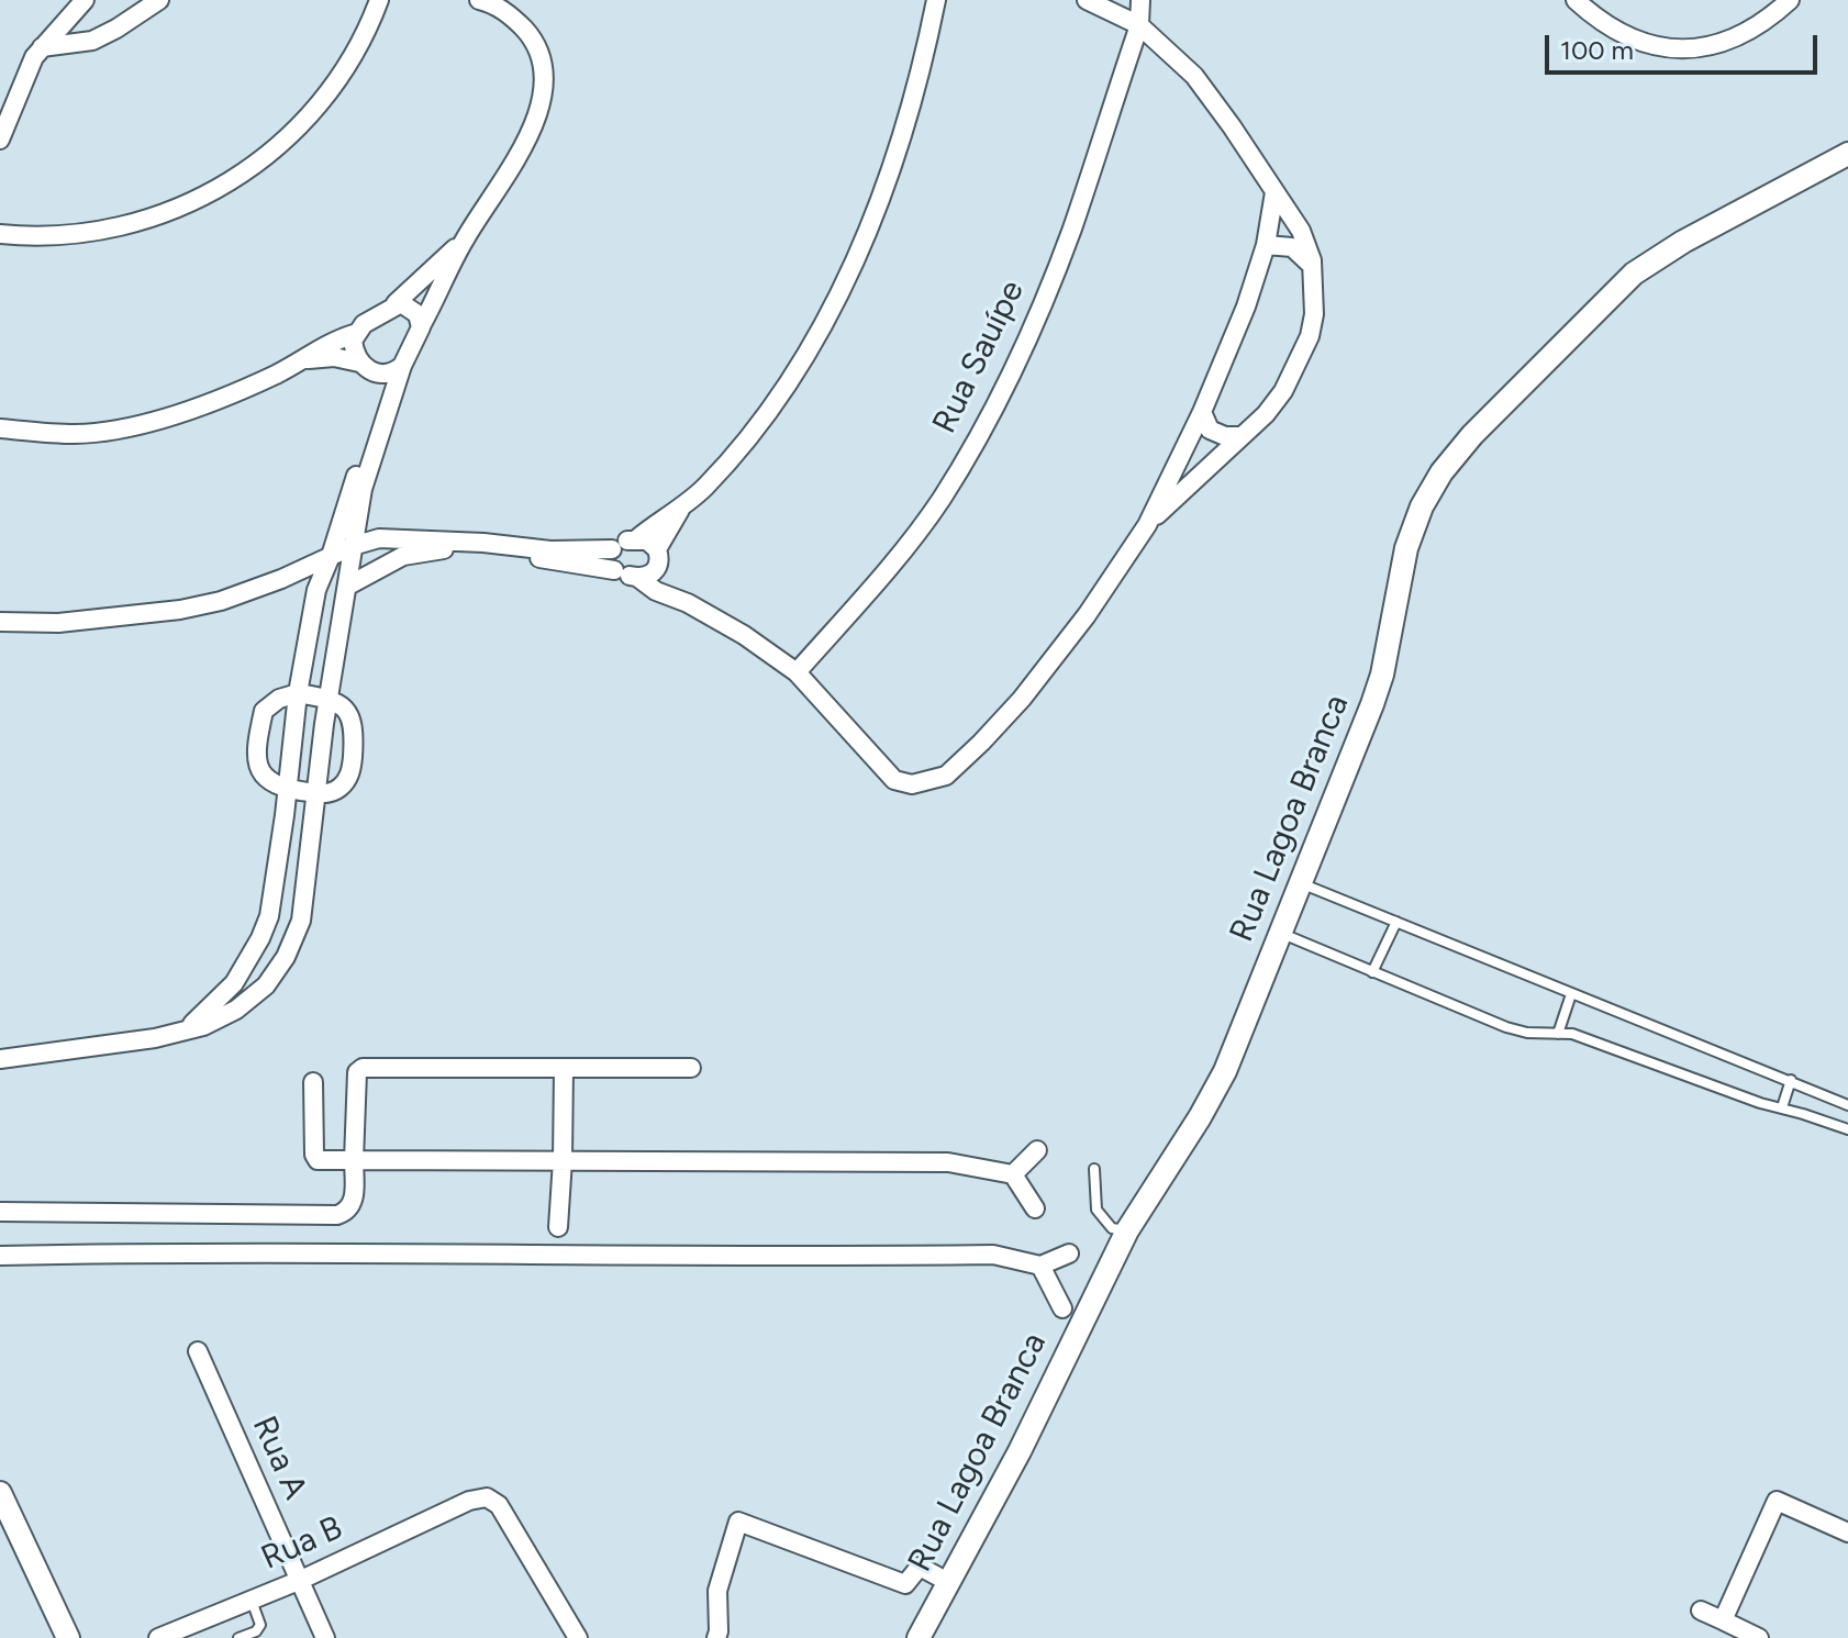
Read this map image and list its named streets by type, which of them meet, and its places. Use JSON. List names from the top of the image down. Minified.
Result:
{"streets":{"street":["Rua Sauípe","Rua Lagoa Branca","Rua A","Rua B"]},"crossings":[["Rua A","Rua B"]],"scale_bar":"100 m"}
